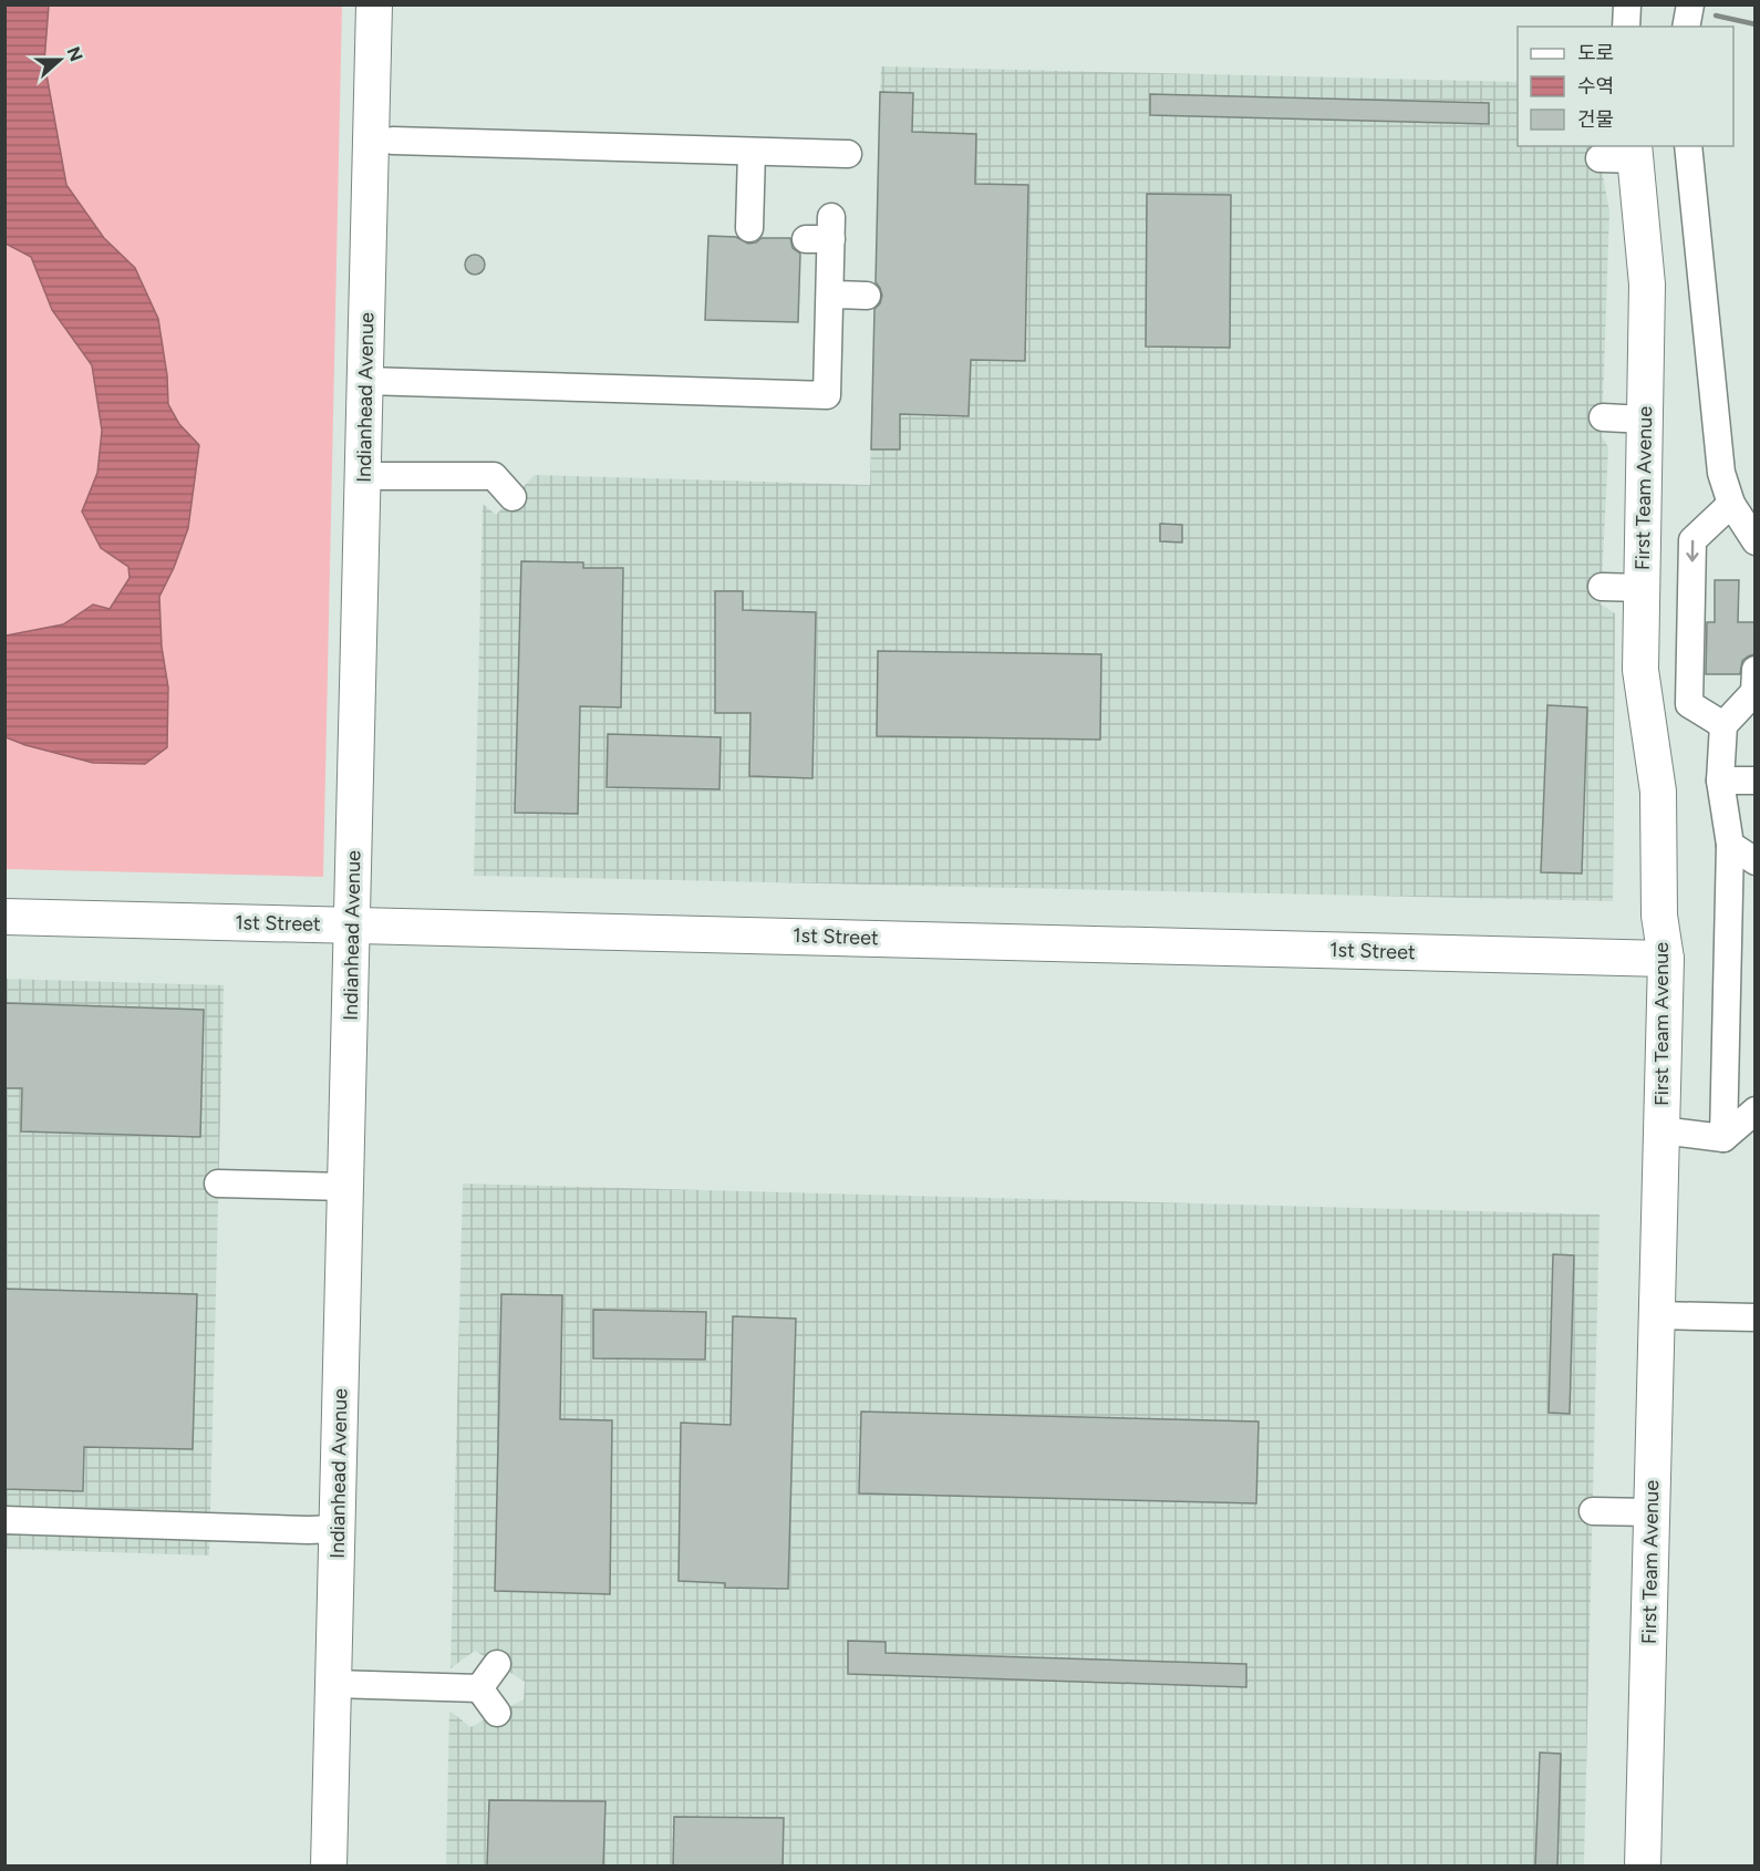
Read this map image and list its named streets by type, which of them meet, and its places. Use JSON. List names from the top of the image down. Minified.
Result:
{"streets":{"main road":["Indianhead Avenue","First Team Avenue","1st Street"]},"crossings":[["Indianhead Avenue","1st Street"],["First Team Avenue","1st Street"]],"legend":["도로","수역","건물"],"north":"right"}
